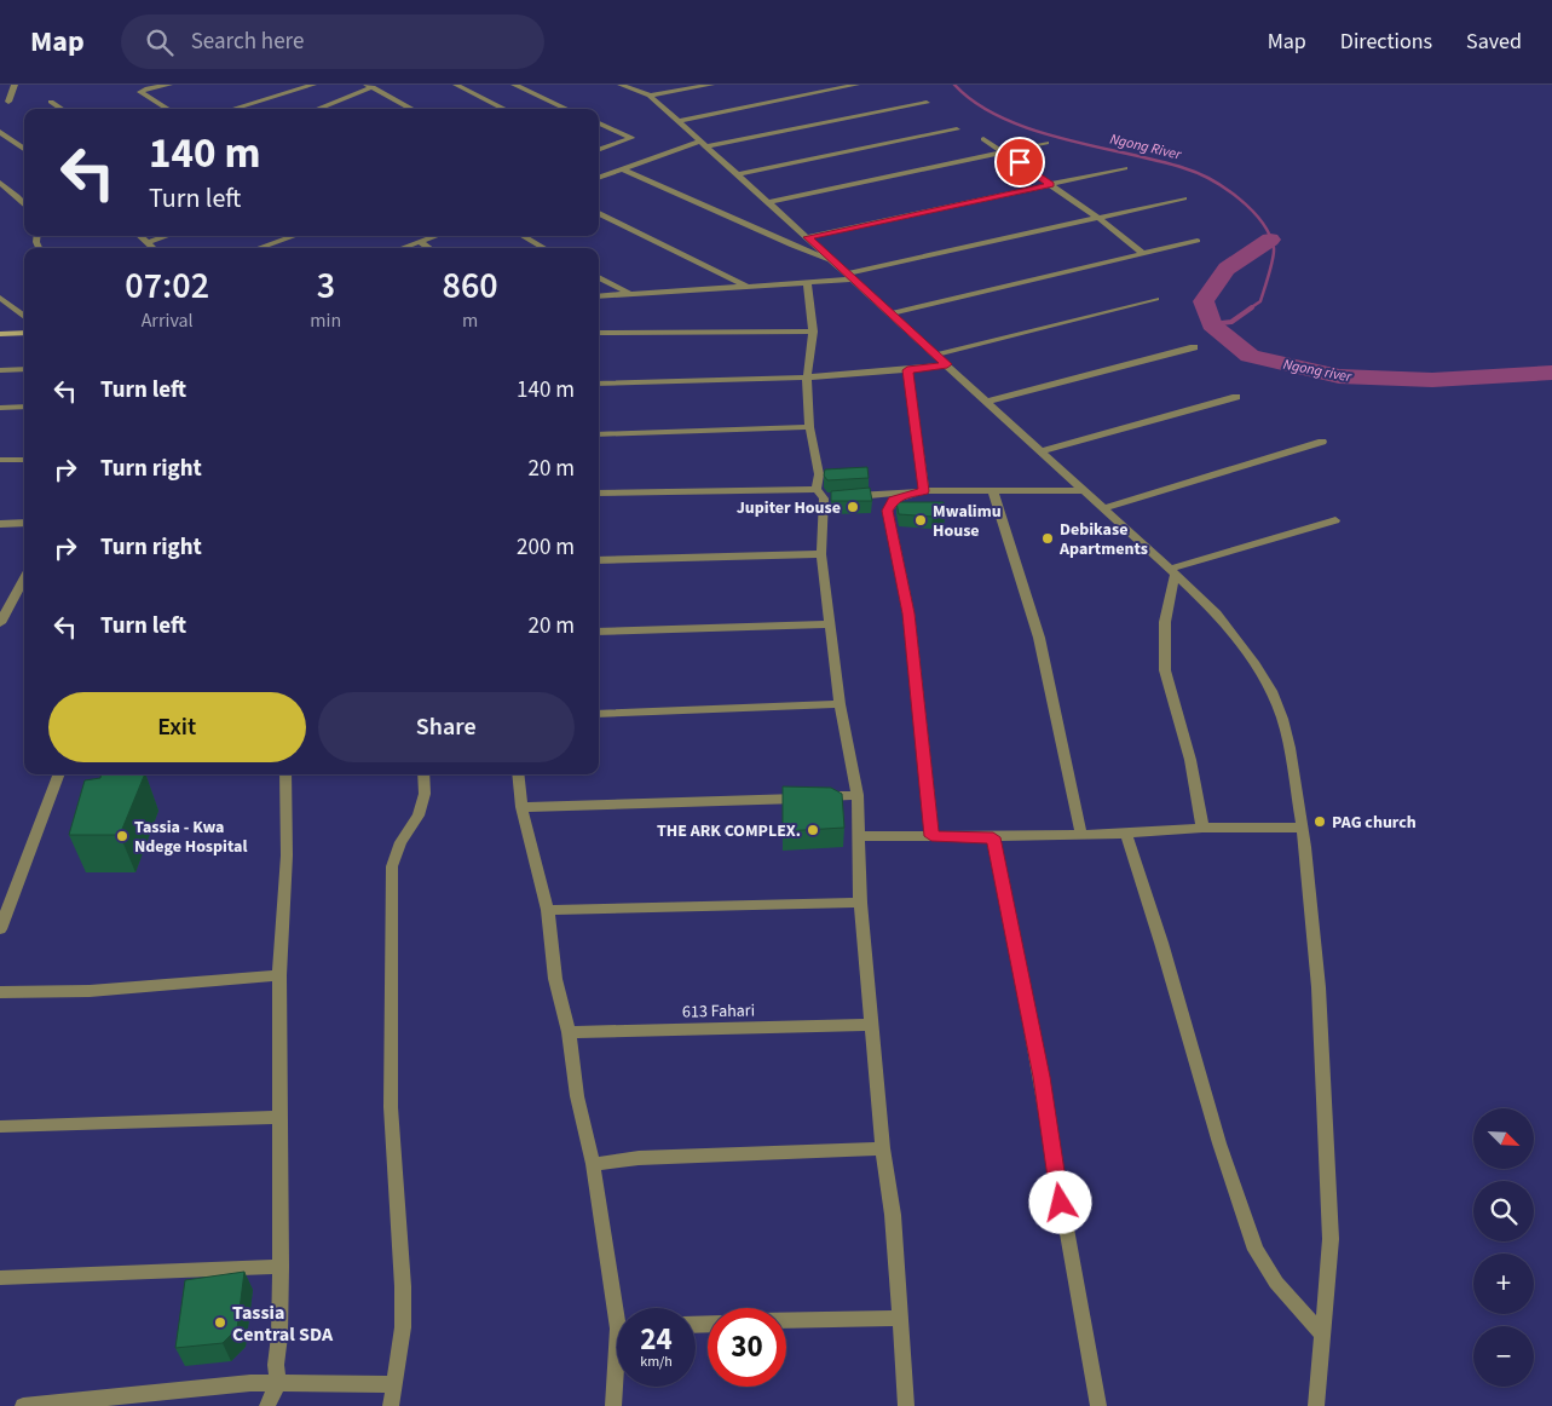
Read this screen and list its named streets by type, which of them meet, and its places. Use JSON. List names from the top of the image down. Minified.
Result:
{"streets":{"street":["613 Fahari"]},"water":["Ngong River","Ngong river"],"places":["Jupiter House","Mwalimu House","Debikase Apartments","PAG church","THE ARK COMPLEX.","Tassia - Kwa Ndege Hospital","Tassia Central SDA"],"north":"bottom right","page":{"header":"Map","search":"Search here","nav":["Map","Directions","Saved"],"turn":["140 m","Turn left"],"eta":["07:02","Arrival","3","min","860","m"],"list":[{"name":"Turn left","value":"140 m"},{"name":"Turn right","value":"20 m"},{"name":"Turn right","value":"200 m"},{"name":"Turn left","value":"20 m"}],"buttons":["Exit","Share"],"map_buttons":["+","−"],"speed":"24 km/h","limit":"30"}}
